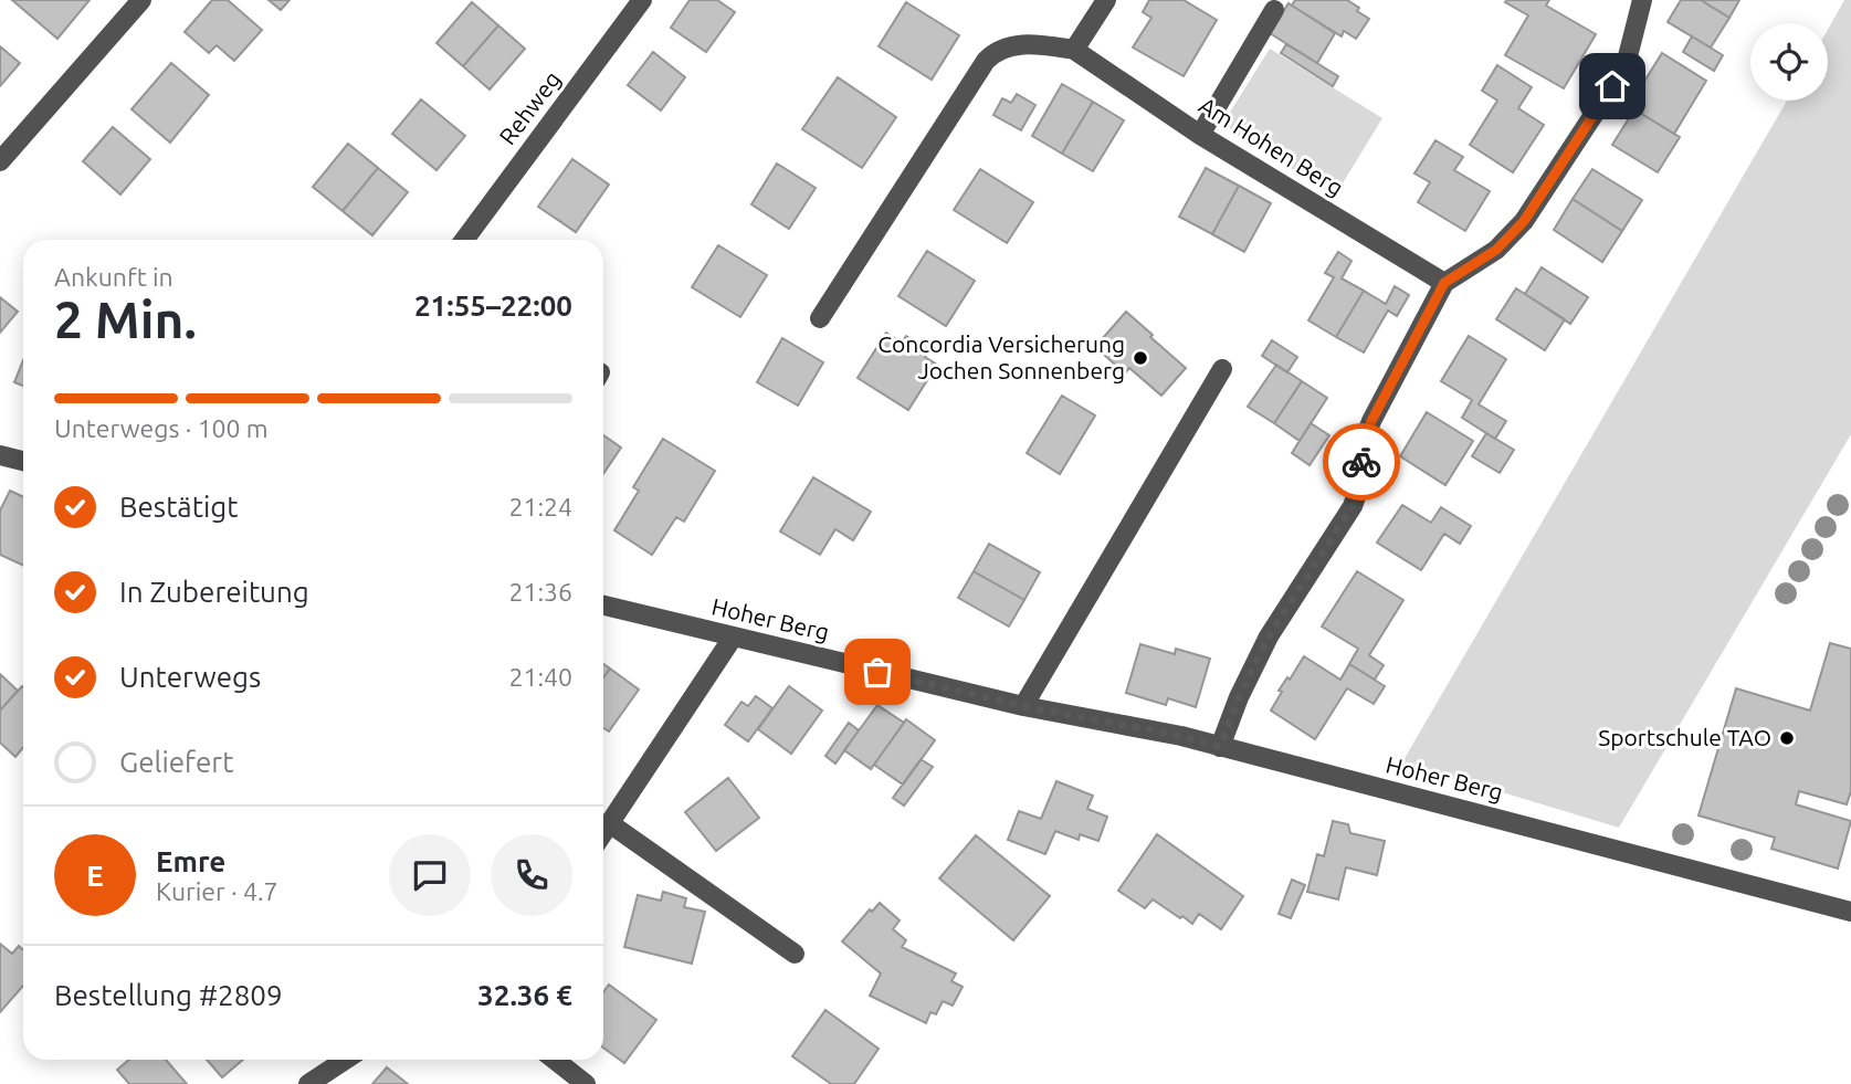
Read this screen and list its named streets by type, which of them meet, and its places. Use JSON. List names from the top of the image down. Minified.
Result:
{"streets":{"street":["Rehweg","Am Hohen Berg","Hoher Berg"]},"places":["Concordia Versicherung Jochen Sonnenberg","Sportschule TAO"],"page":{"heading":["2 Min.","Ankunft in","21:55–22:00"],"panel":["Emre","Kurier · 4.7","Bestellung #2809","32.36 €"],"bar":"Unterwegs · 100 m","list":[["Bestätigt","21:24"],["In Zubereitung","21:36"],["Unterwegs","21:40"],"Geliefert"],"round":"E"}}
